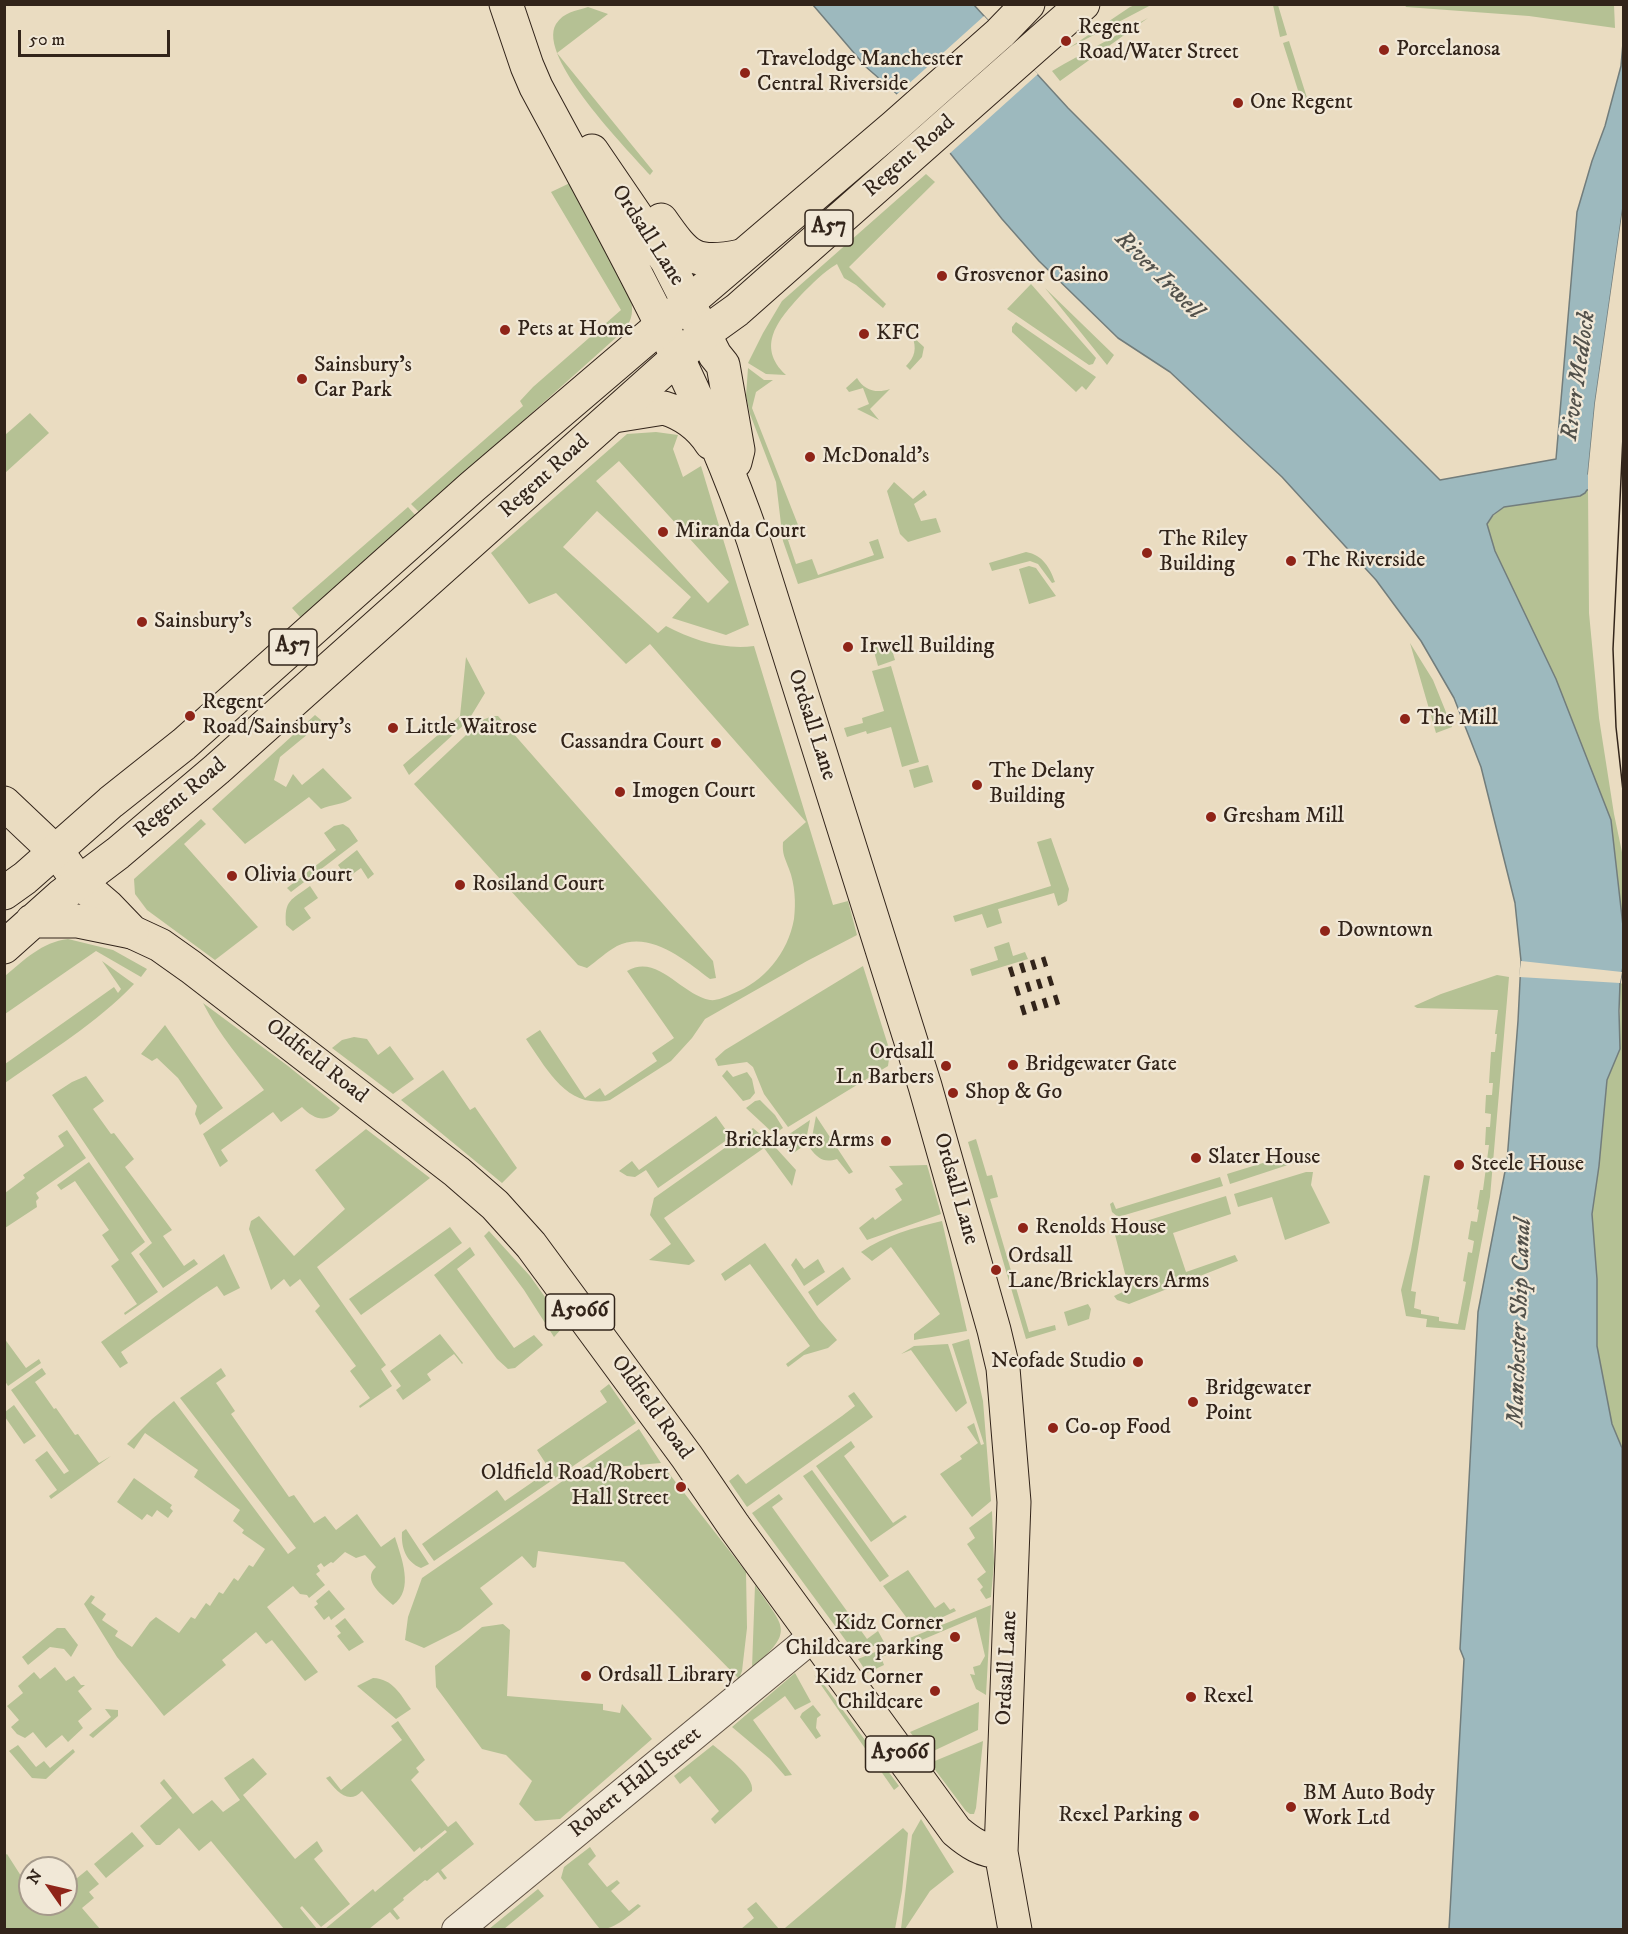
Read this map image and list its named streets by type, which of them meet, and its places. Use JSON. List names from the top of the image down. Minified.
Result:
{"streets":{"main road":["Regent Road","A57","Ordsall Lane","Oldfield Road","A5066"],"street":["Robert Hall Street"]},"crossings":[["Regent Road","A57"],["Regent Road","Ordsall Lane"],["Regent Road","Oldfield Road"],["A57","Ordsall Lane"],["Ordsall Lane","Oldfield Road"],["Oldfield Road","Robert Hall Street"]],"water":["River Irwell","River Medlock","Manchester Ship Canal"],"places":["Regent Road/Water Street","Porcelanosa","Travelodge Manchester Central Riverside","One Regent","Grosvenor Casino","Pets at Home","KFC","Sainsbury's Car Park","McDonald's","Miranda Court","The Riley Building","The Riverside","Sainsbury's","Irwell Building","Regent Road/Sainsbury's","The Mill","Little Waitrose","Cassandra Court","The Delany Building","Imogen Court","Gresham Mill","Olivia Court","Rosiland Court","Downtown","Bridgewater Gate","Ordsall Ln Barbers","Shop & Go","Bricklayers Arms","Slater House","Steele House","Renolds House","Ordsall Lane/Bricklayers Arms","Neofade Studio","Bridgewater Point","Co-op Food","Oldfield Road/Robert Hall Street","Kidz Corner Childcare parking","Ordsall Library","Kidz Corner Childcare","Rexel","BM Auto Body Work Ltd","Rexel Parking"],"scale_bar":"50 m","north":"top left"}
